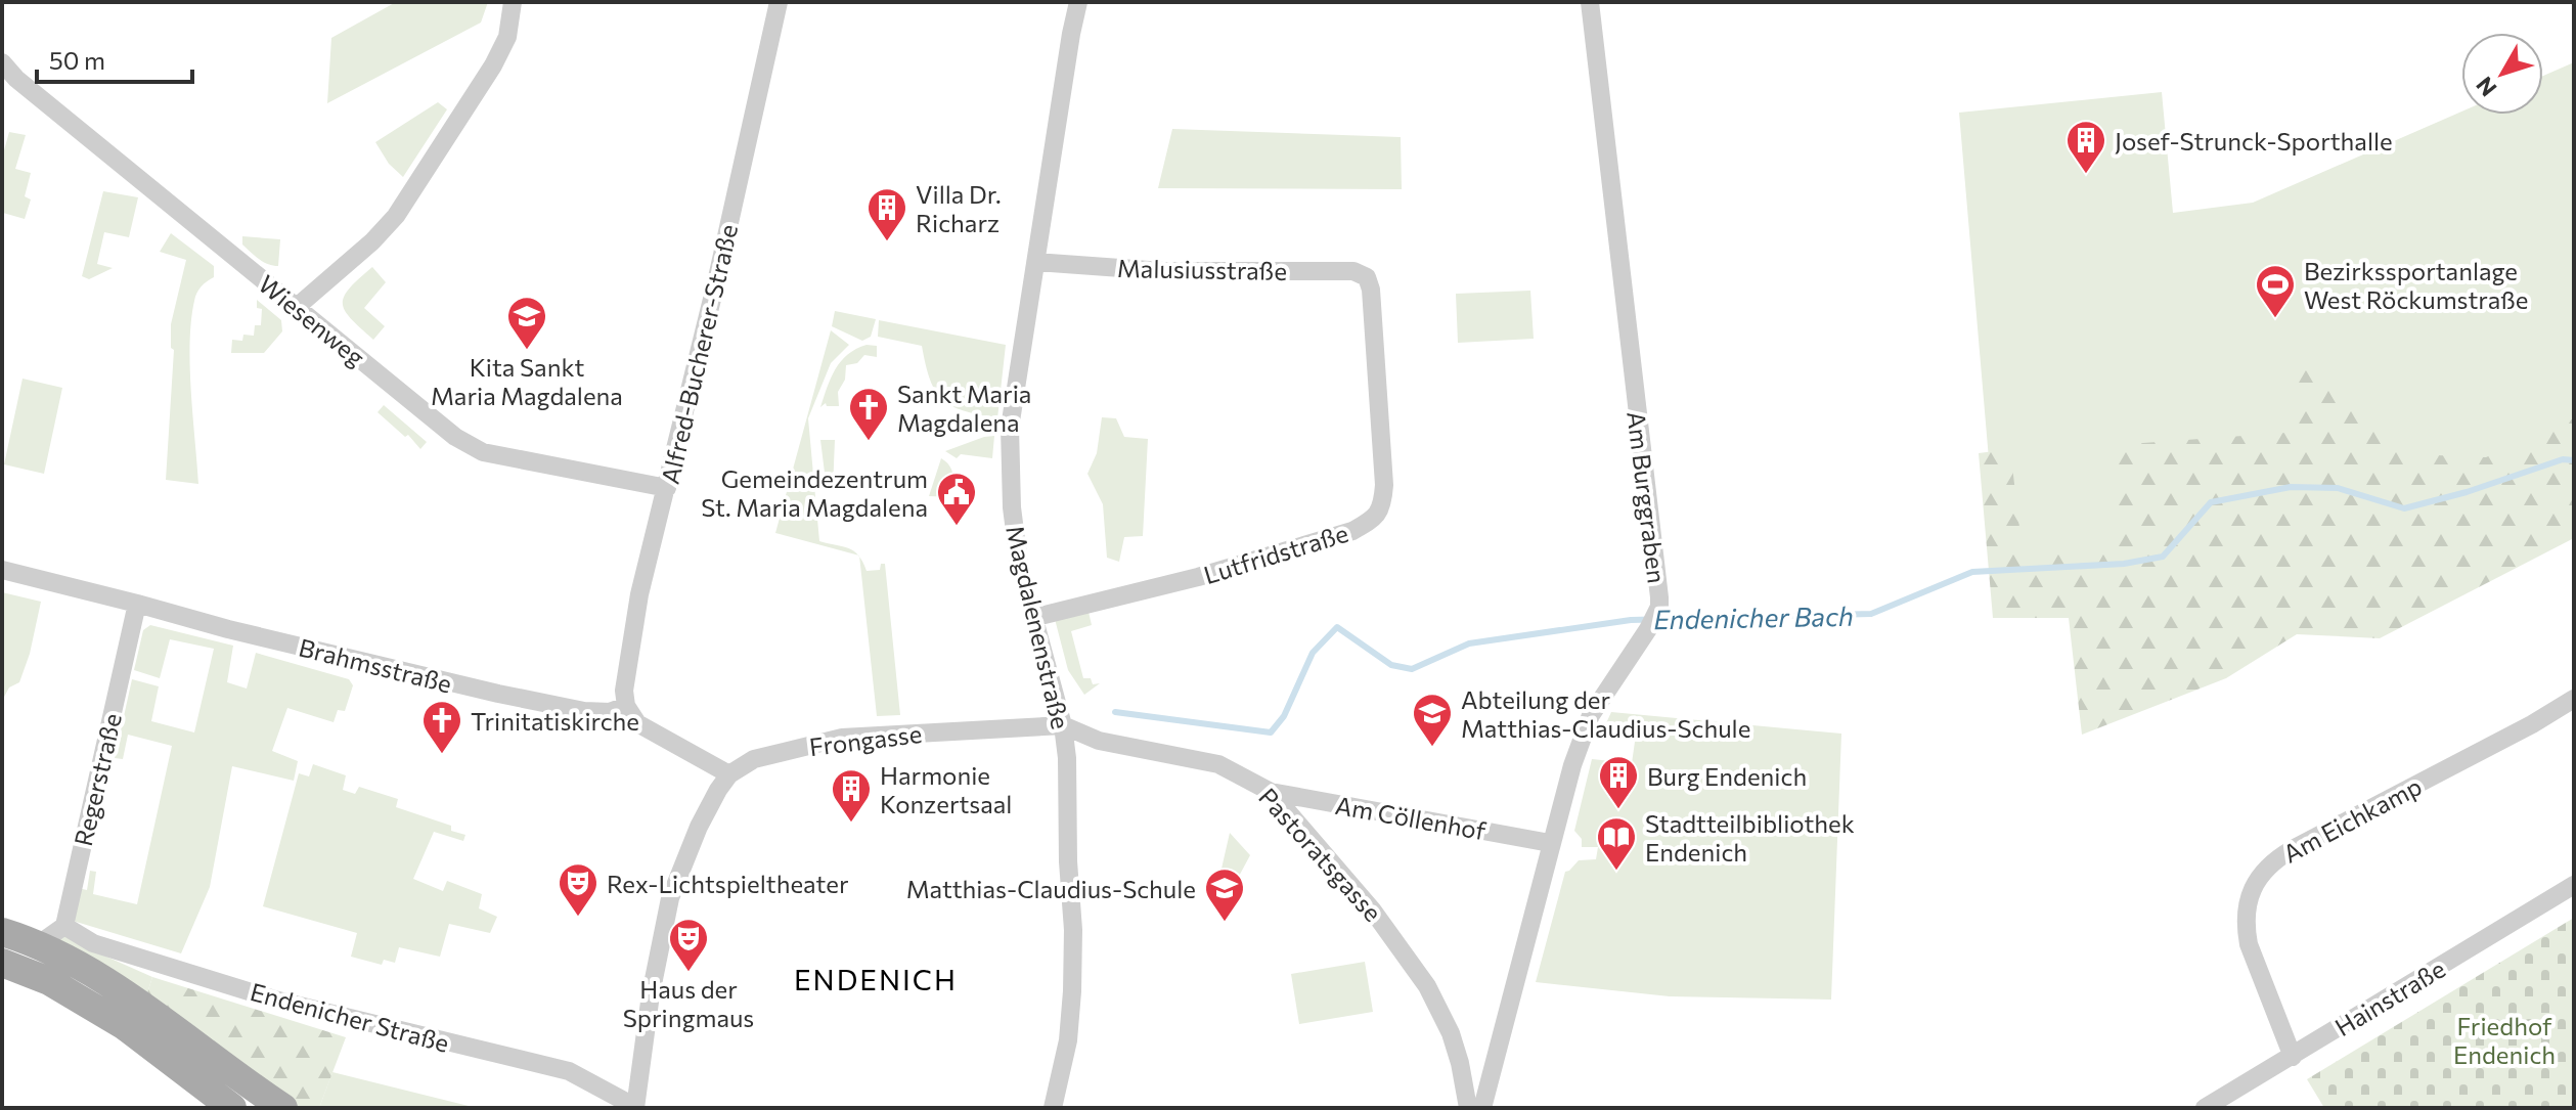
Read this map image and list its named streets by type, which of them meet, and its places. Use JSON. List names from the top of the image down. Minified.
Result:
{"streets":{"street":["Malusiusstraße","Wiesenweg","Alfred-Bucherer-Straße","Am Burggraben","Lutfridstraße","Magdalenenstraße","Brahmsstraße","Frongasse","Regerstraße","Am Cöllenhof","Am Eichkamp","Pastoratsgasse","Hainstraße","Endenicher Straße"]},"crossings":[["Malusiusstraße","Lutfridstraße"],["Malusiusstraße","Magdalenenstraße"],["Wiesenweg","Alfred-Bucherer-Straße"],["Alfred-Bucherer-Straße","Brahmsstraße"],["Am Burggraben","Am Cöllenhof"],["Lutfridstraße","Magdalenenstraße"],["Magdalenenstraße","Frongasse"],["Magdalenenstraße","Pastoratsgasse"],["Brahmsstraße","Regerstraße"],["Frongasse","Pastoratsgasse"],["Regerstraße","Endenicher Straße"],["Am Cöllenhof","Pastoratsgasse"],["Am Eichkamp","Hainstraße"]],"districts":["ENDENICH"],"water":["Endenicher Bach"],"parks":["Friedhof Endenich"],"places":{"building":["Josef-Strunck-Sporthalle","Villa Dr. Richarz","Burg Endenich","Harmonie Konzertsaal"],"sports":["Bezirkssportanlage West Röckumstraße"],"school or university":["Kita Sankt Maria Magdalena","Abteilung der Matthias-Claudius-Schule","Matthias-Claudius-Schule"],"church":["Sankt Maria Magdalena","Trinitatiskirche"],"public building":["Gemeindezentrum St. Maria Magdalena"],"library":["Stadtteilbibliothek Endenich"],"theatre":["Rex-Lichtspieltheater","Haus der Springmaus"]},"scale_bar":"50 m","north":"bottom left"}
